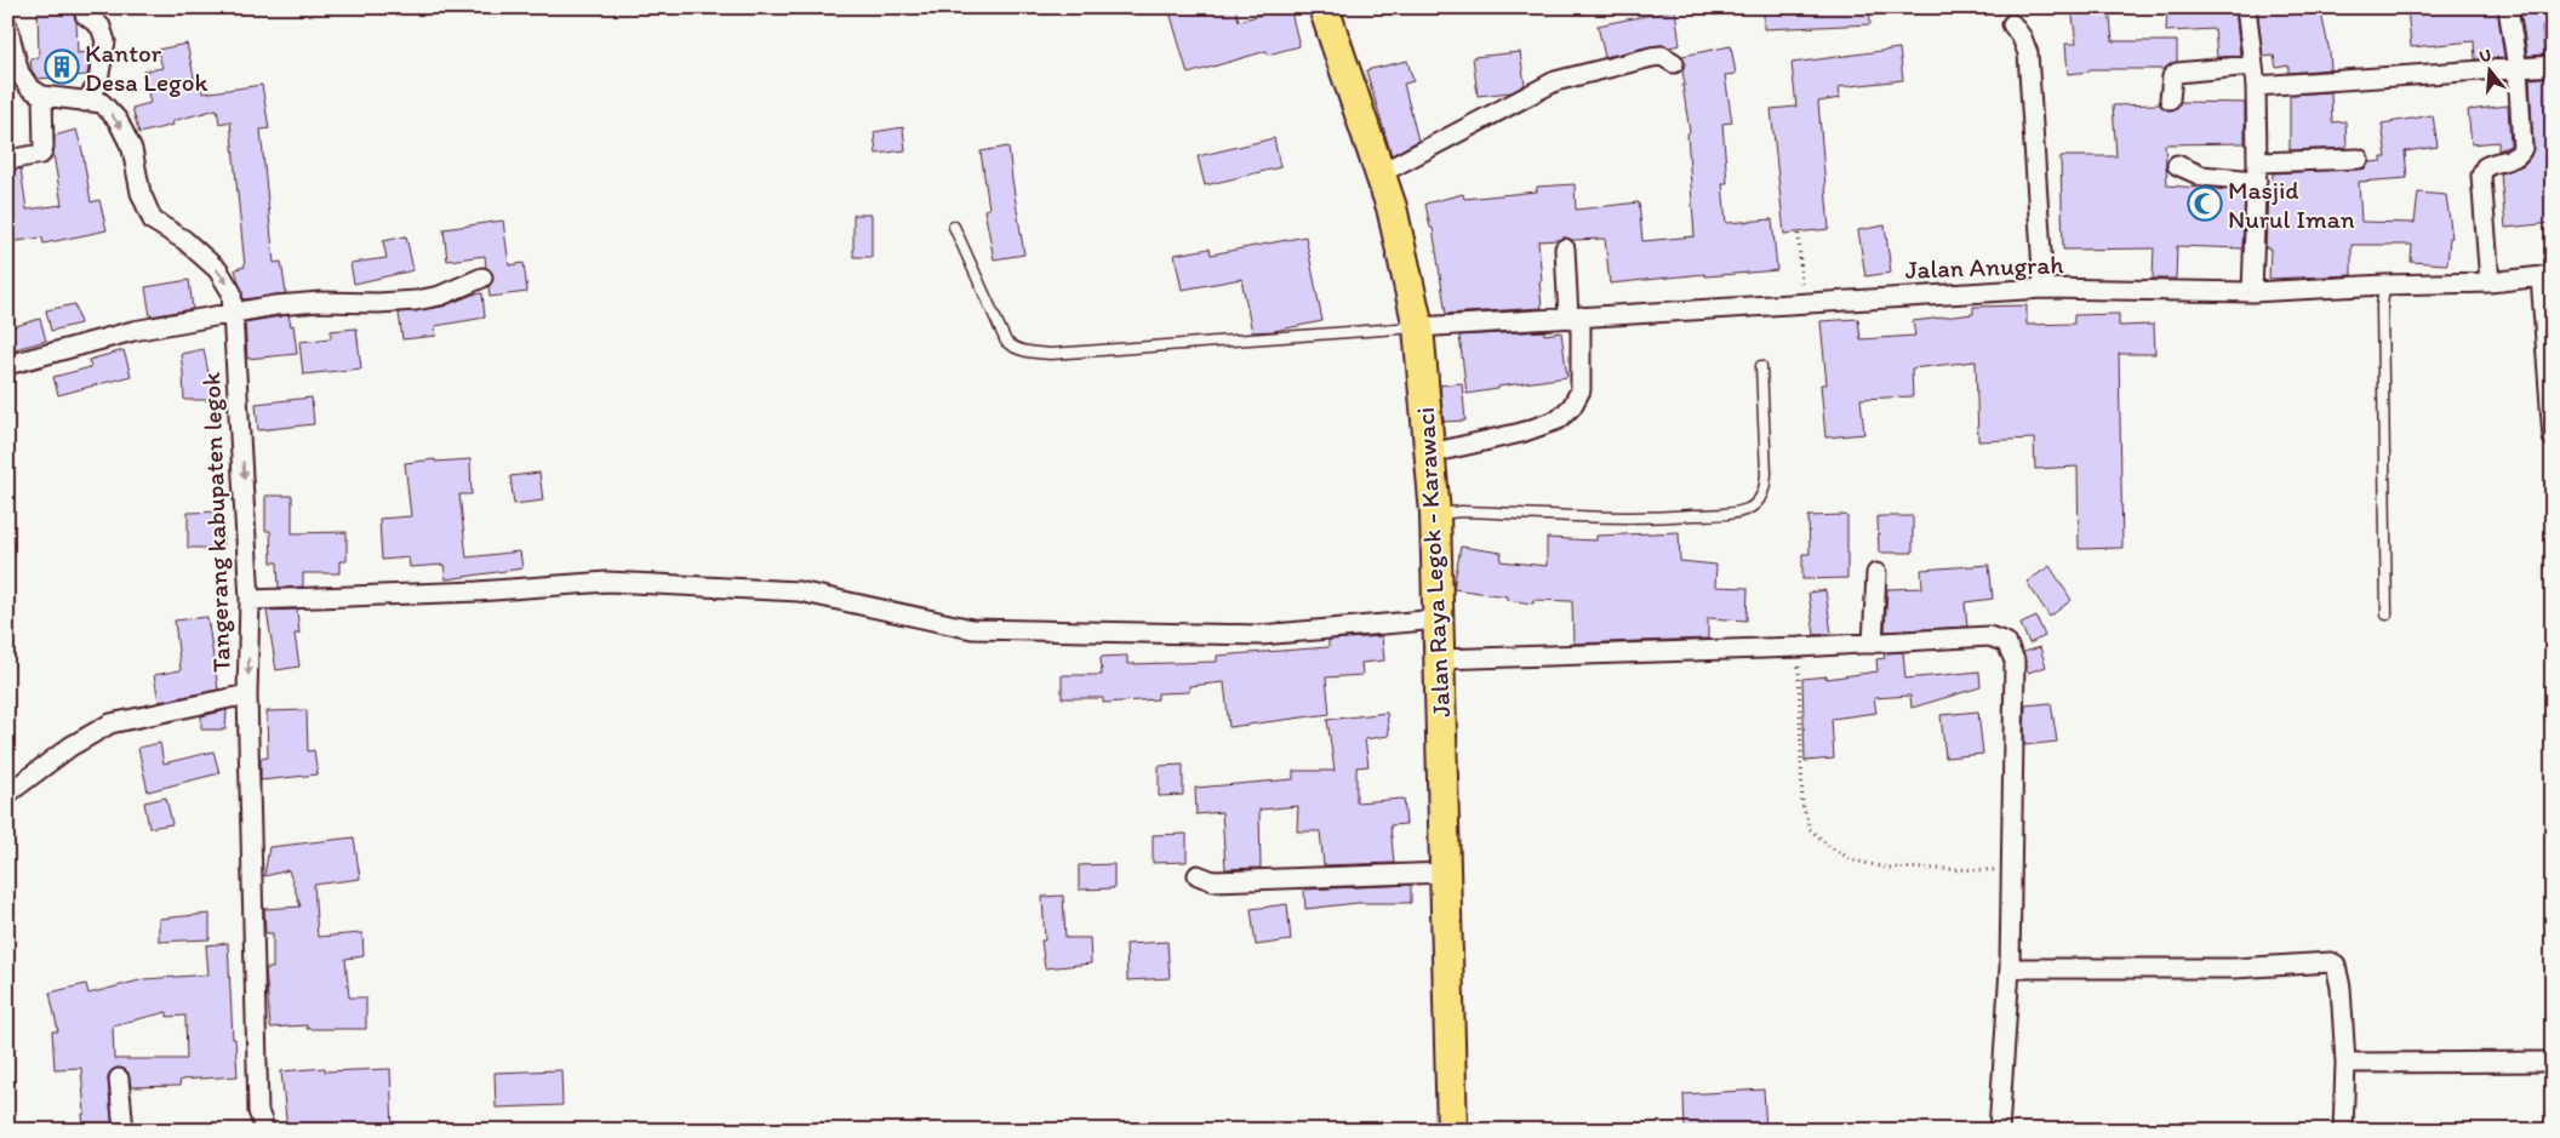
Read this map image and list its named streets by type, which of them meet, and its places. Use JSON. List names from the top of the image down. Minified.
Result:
{"streets":{"main road":["Jalan Raya Legok - Karawaci"],"street":["Jalan Anugrah","Tangerang kabupaten legok"]},"crossings":[["Jalan Anugrah","Jalan Raya Legok - Karawaci"]],"one_way":["Tangerang kabupaten legok"],"places":{"building":["Kantor Desa Legok"],"mosque":["Masjid Nurul Iman"]},"north":"top"}
